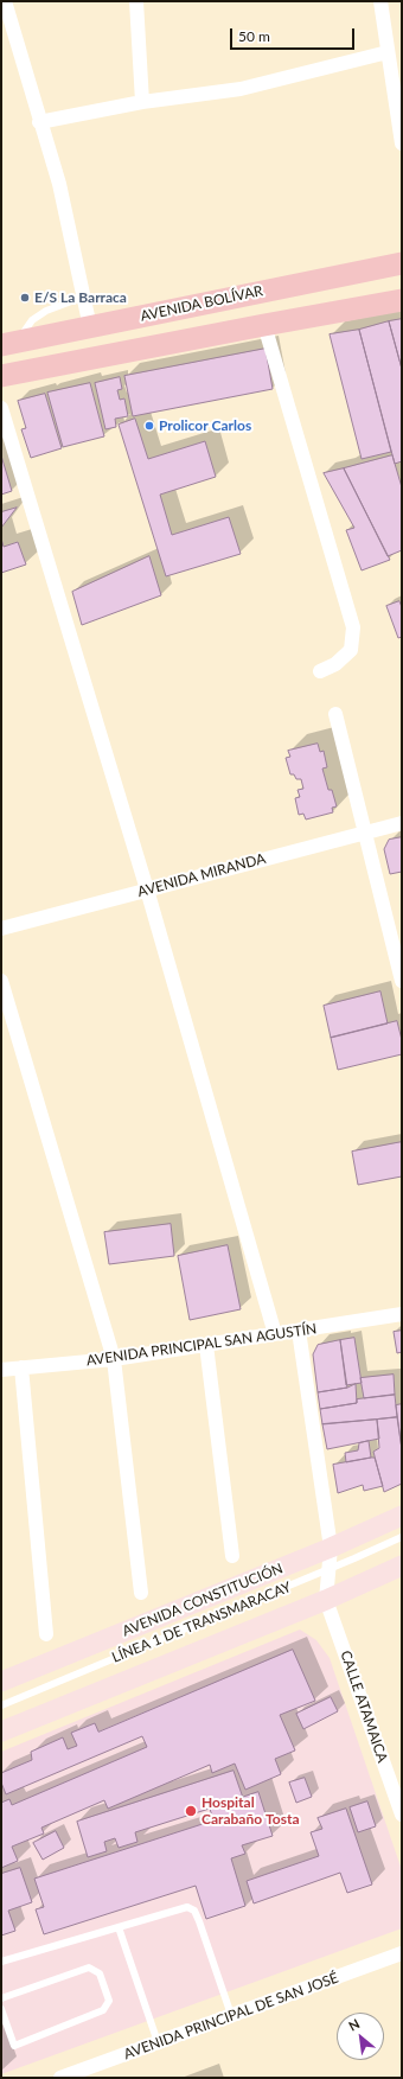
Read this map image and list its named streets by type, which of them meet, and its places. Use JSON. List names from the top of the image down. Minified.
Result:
{"streets":{"main road":["AVENIDA BOLÍVAR"],"street":["AVENIDA MIRANDA","AVENIDA PRINCIPAL SAN AGUSTÍN","AVENIDA CONSTITUCIÓN","CALLE ATAMAICA","AVENIDA PRINCIPAL DE SAN JOSÉ"],"lane":["LÍNEA 1 DE TRANSMARACAY"]},"places":["E/S La Barraca","Prolicor Carlos","Hospital Carabaño Tosta"],"scale_bar":"50 m","north":"top left"}
